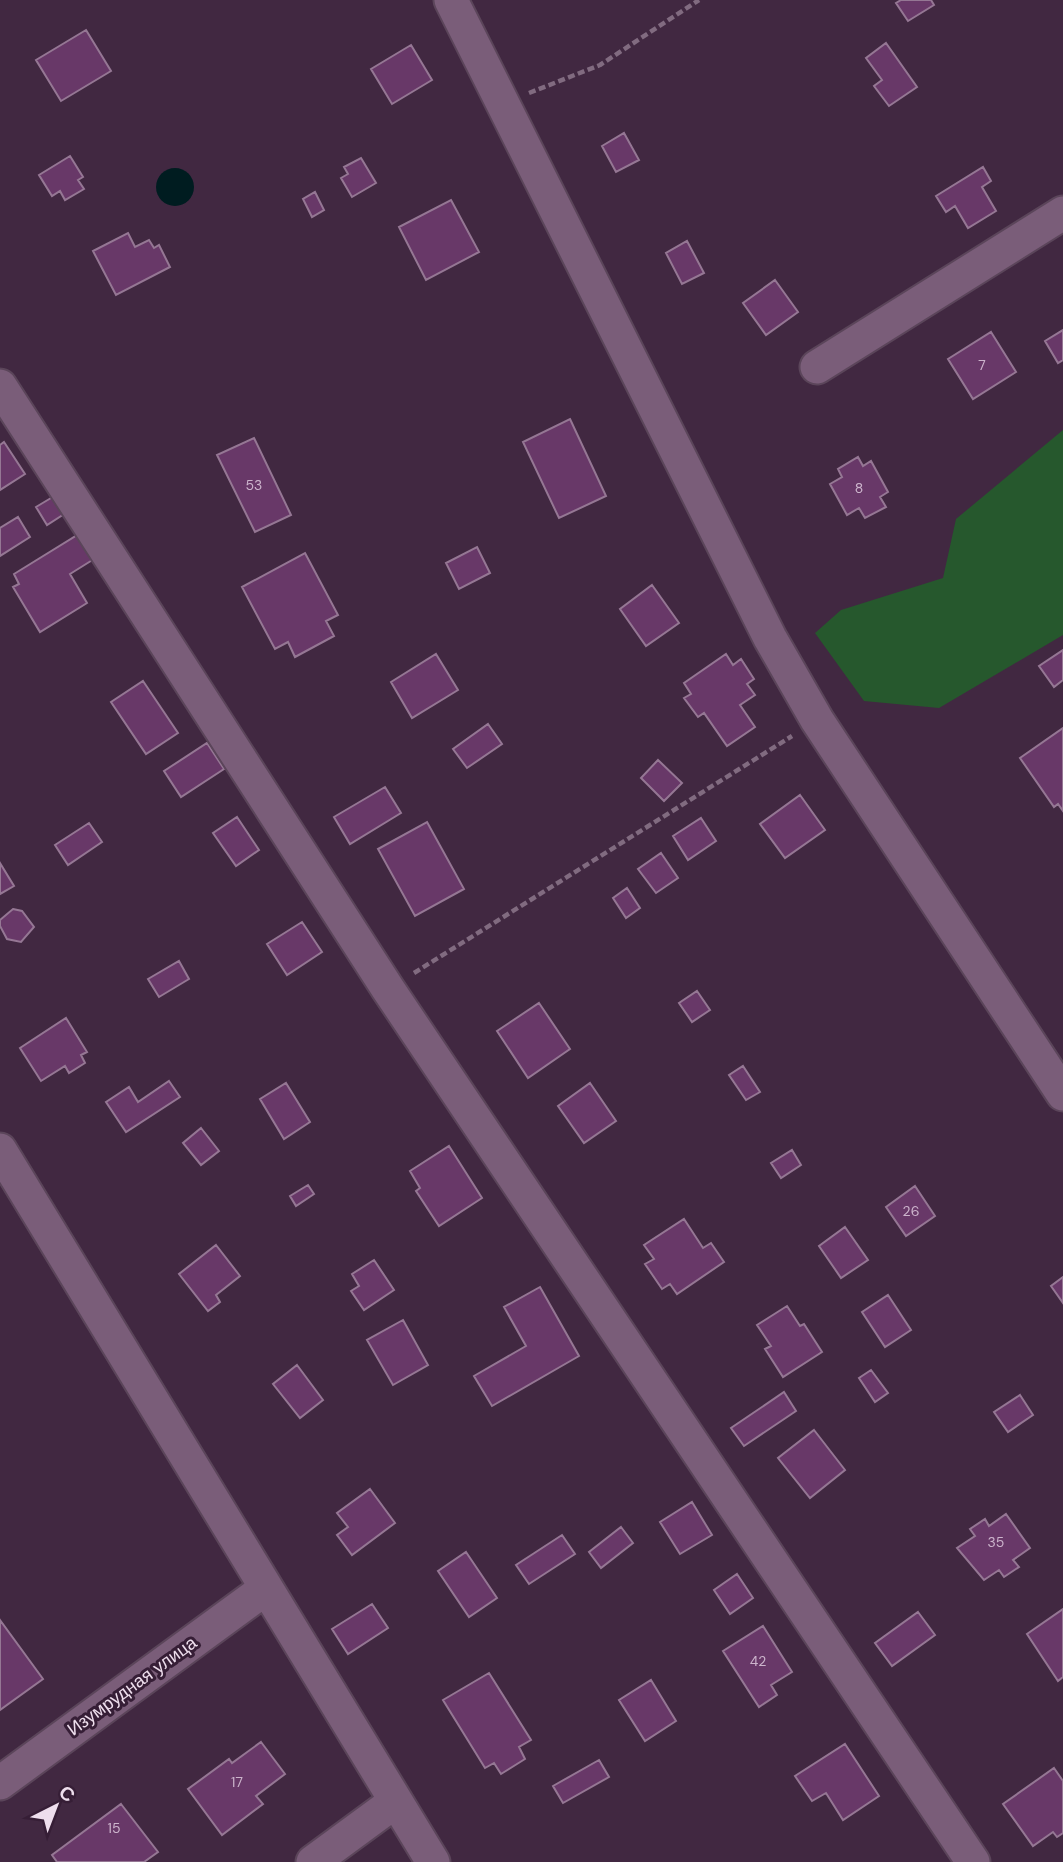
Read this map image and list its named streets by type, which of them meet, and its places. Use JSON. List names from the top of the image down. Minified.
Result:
{"streets":{"street":["Изумрудная улица"]},"house_numbers":["7","53","8","26","35","42","17","15"],"north":"top right"}
